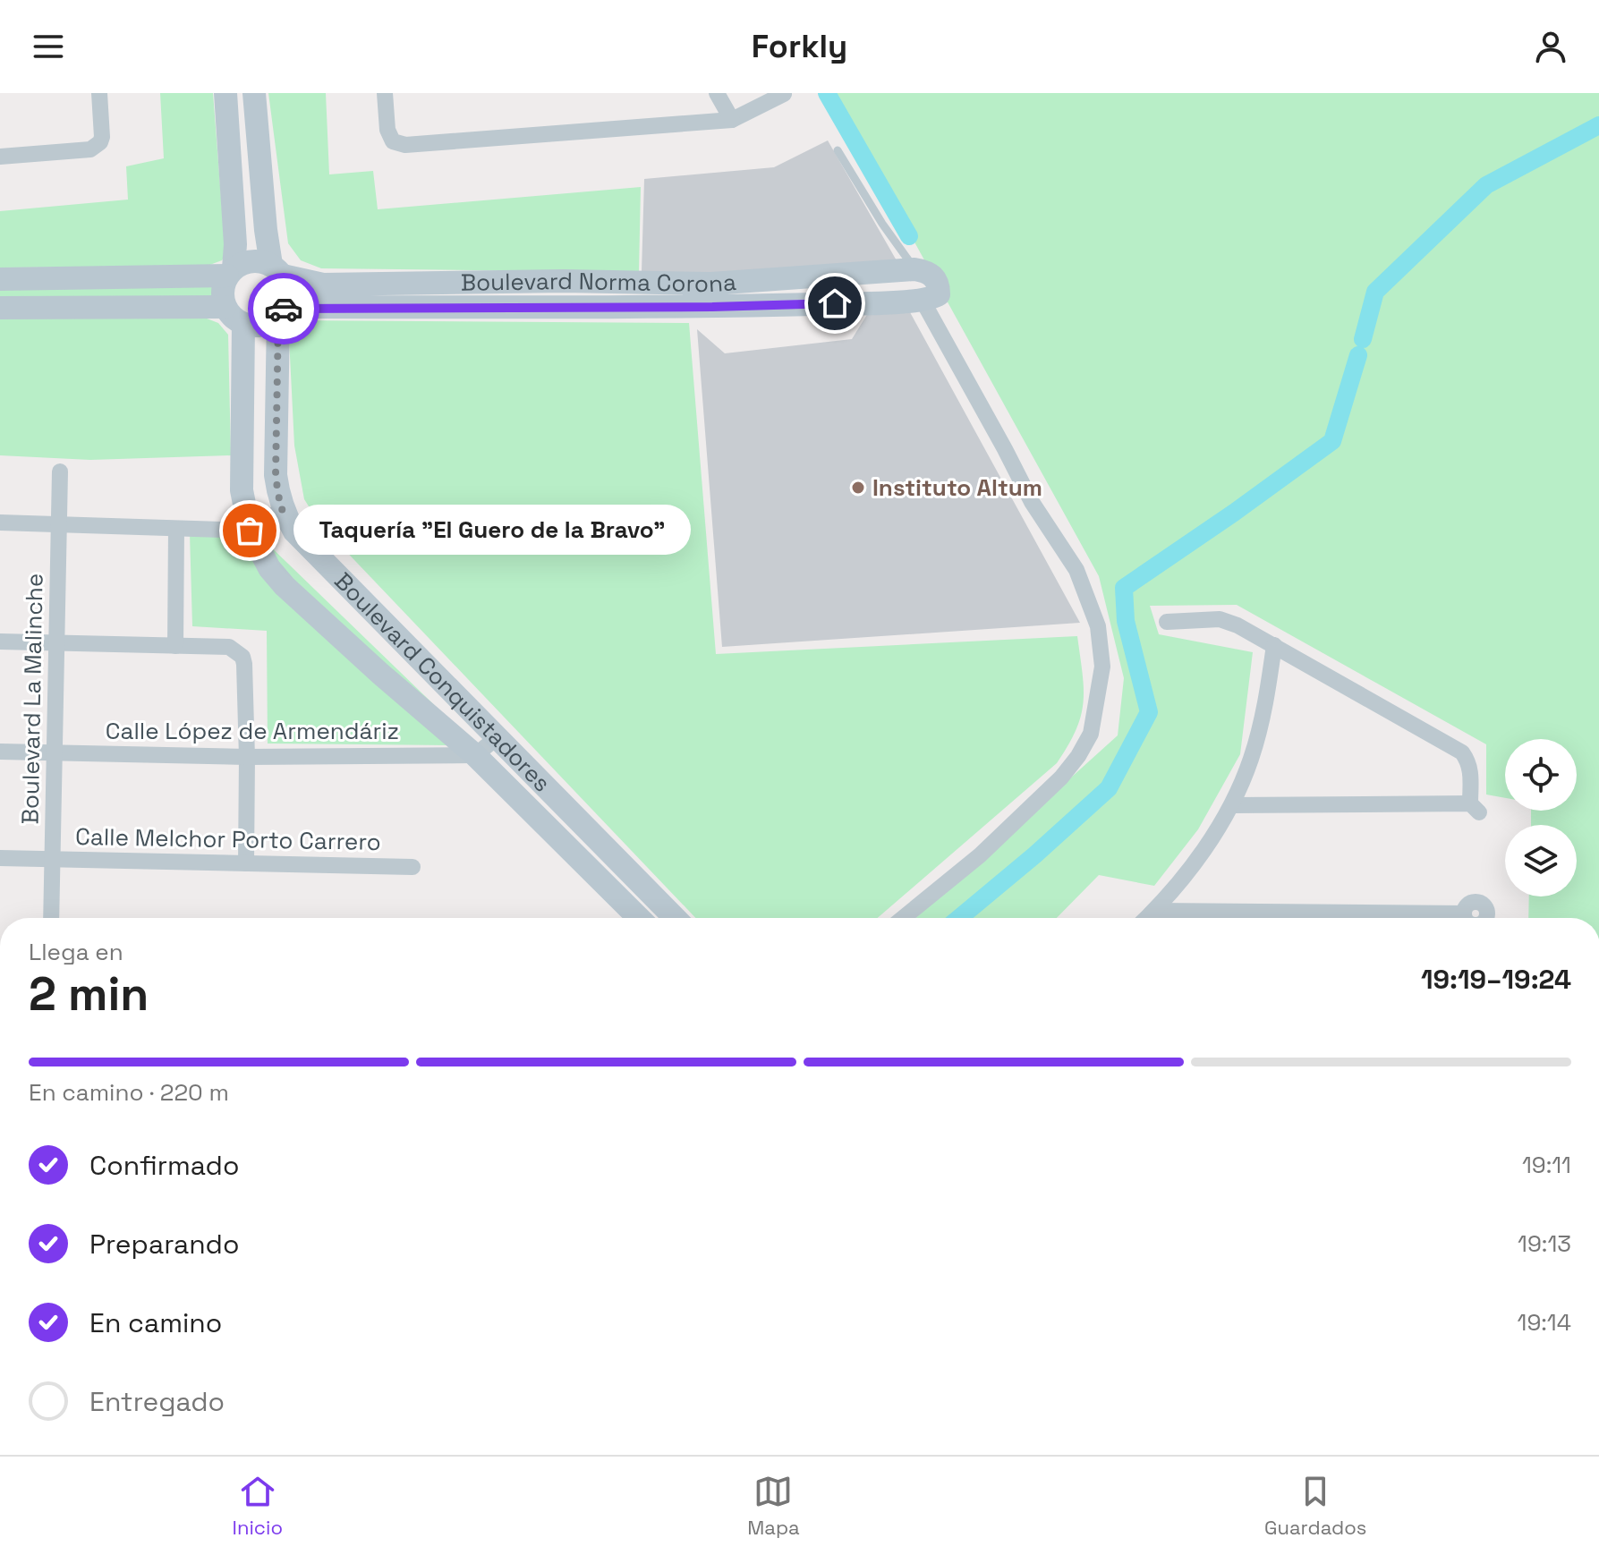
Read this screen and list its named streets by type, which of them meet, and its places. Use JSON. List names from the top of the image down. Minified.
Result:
{"streets":{"street":["Boulevard Norma Corona","Boulevard Conquistadores","Boulevard La Malinche","Calle López de Armendáriz","Calle Melchor Porto Carrero"]},"crossings":[["Boulevard Norma Corona","Boulevard Conquistadores"],["Boulevard Conquistadores","Calle López de Armendáriz"],["Boulevard La Malinche","Calle López de Armendáriz"],["Boulevard La Malinche","Calle Melchor Porto Carrero"]],"places":["Instituto Altum","Taquería \"El Guero de la Bravo\""],"page":{"header":"Forkly","bubble":"Taquería \"El Guero de la Bravo\"","heading":["2 min","Llega en","19:19–19:24"],"bar":"En camino · 220 m","list":[["Confirmado","19:11"],["Preparando","19:13"],["En camino","19:14"],"Entregado"],"tabs":["Inicio","Mapa","Guardados"]}}
